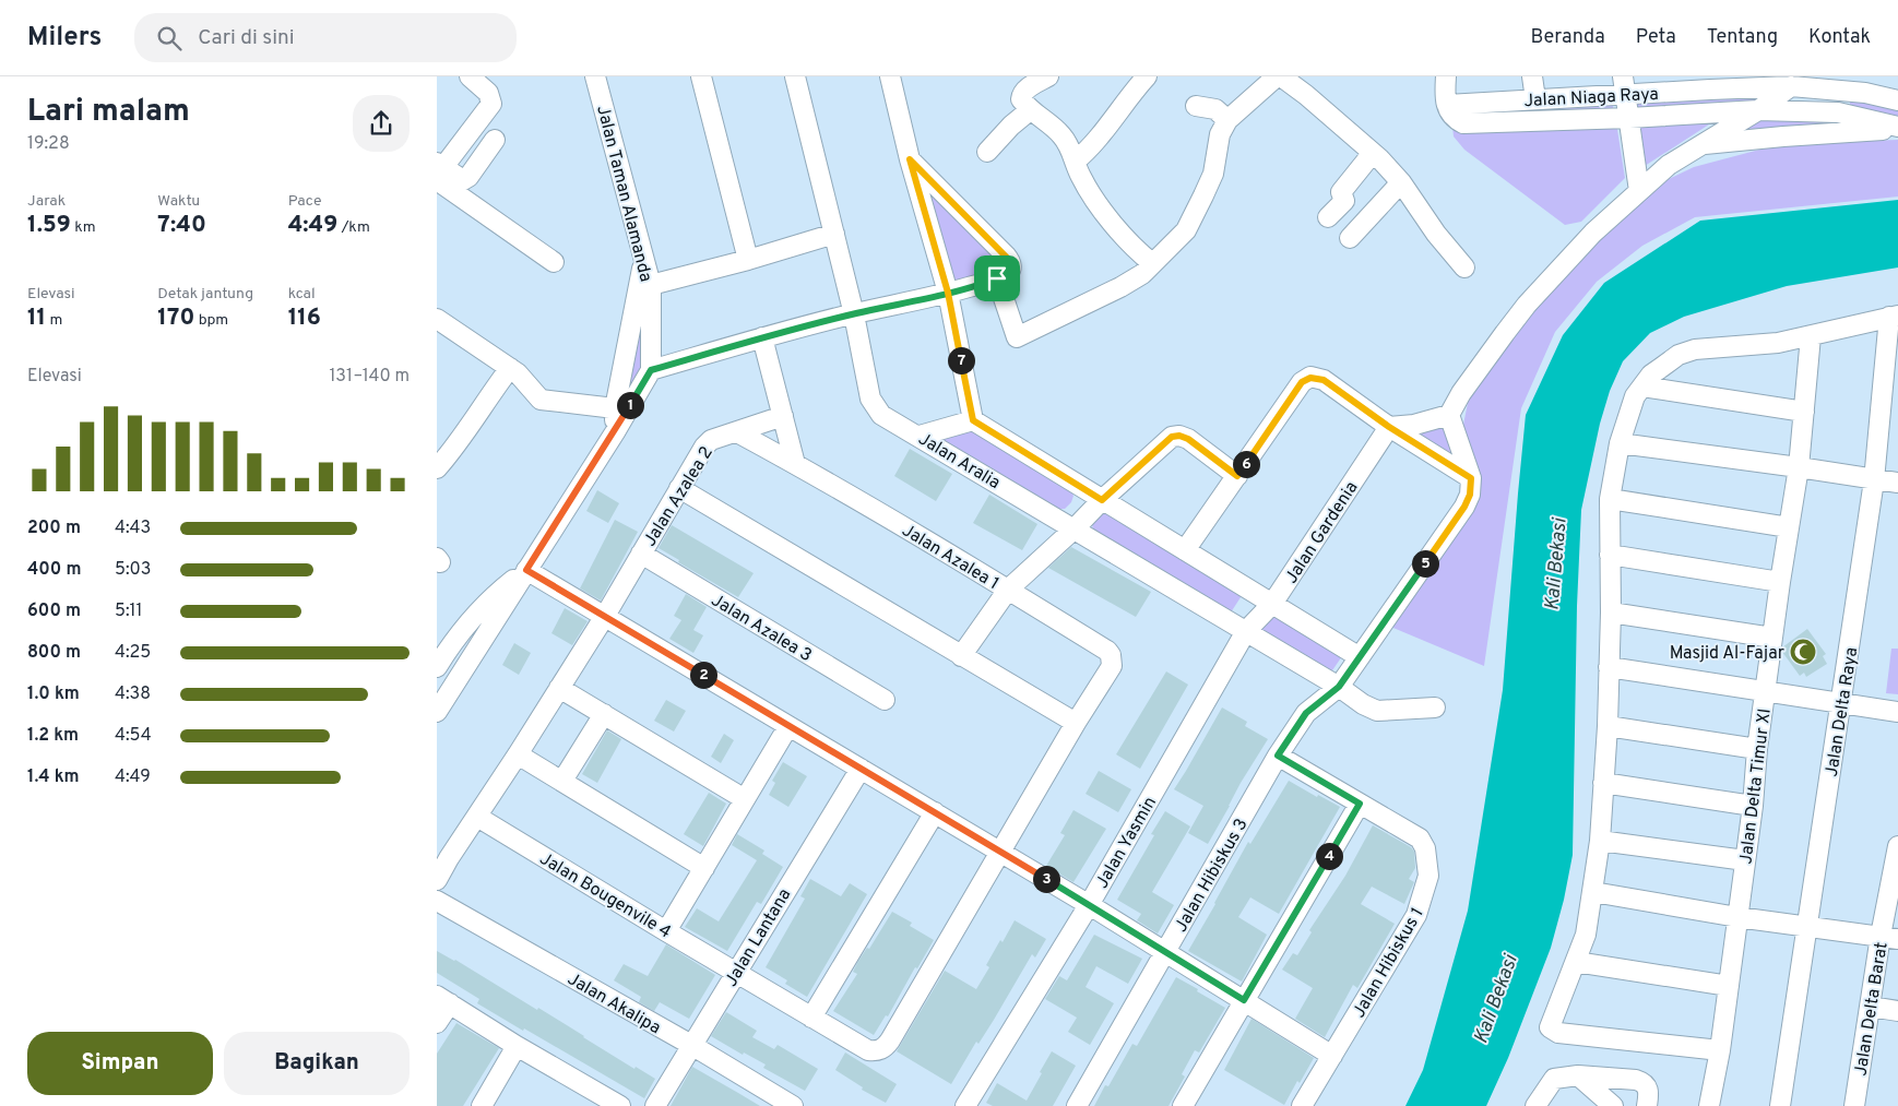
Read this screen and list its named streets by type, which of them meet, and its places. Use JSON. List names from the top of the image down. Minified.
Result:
{"streets":{"street":["Jalan Niaga Raya","Jalan Taman Alamanda","Jalan Aralia","Jalan Azalea 2","Jalan Gardenia","Jalan Azalea 1","Jalan Azalea 3","Jalan Delta Raya","Jalan Delta Timur XI","Jalan Yasmin","Jalan Hibiskus 3","Jalan Bougenvile 4","Jalan Lantana","Jalan Hibiskus 1","Jalan Akalipa","Jalan Delta Barat"]},"crossings":[["Jalan Aralia","Jalan Gardenia"],["Jalan Aralia","Jalan Yasmin"],["Jalan Aralia","Jalan Hibiskus 3"],["Jalan Azalea 2","Jalan Azalea 1"],["Jalan Azalea 2","Jalan Azalea 3"],["Jalan Azalea 2","Jalan Bougenvile 4"],["Jalan Gardenia","Jalan Yasmin"],["Jalan Hibiskus 3","Jalan Hibiskus 1"],["Jalan Bougenvile 4","Jalan Lantana"],["Jalan Lantana","Jalan Akalipa"]],"water":["Kali Bekasi"],"places":{"mosque":["Masjid Al-Fajar"]},"page":{"header":"Milers","search":"Cari di sini","nav":["Beranda","Peta","Tentang","Kontak"],"heading":["Lari malam","19:28"],"stats":[["Jarak","1.59 km"],["Waktu","7:40"],["Pace","4:49 /km"],["Elevasi","11 m"],["Detak jantung","170 bpm"],["kcal","116"]],"pins":["7","1","6","5","2","4","3"],"chart":["Elevasi","131–140 m"],"list":[{"name":"200 m","note":"4:43"},{"name":"400 m","note":"5:03"},{"name":"600 m","note":"5:11"},{"name":"800 m","note":"4:25"},{"name":"1.0 km","note":"4:38"},{"name":"1.2 km","note":"4:54"},{"name":"1.4 km","note":"4:49"}],"buttons":["Simpan","Bagikan"]}}
